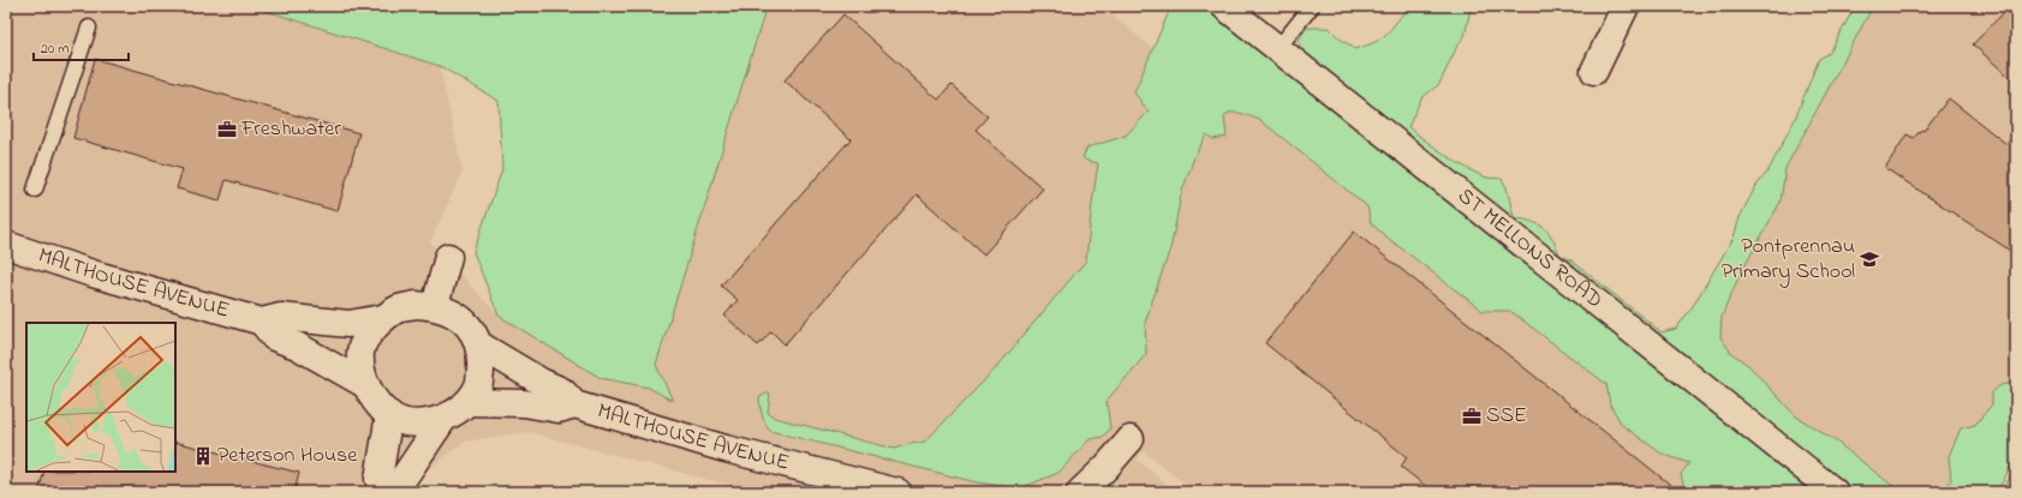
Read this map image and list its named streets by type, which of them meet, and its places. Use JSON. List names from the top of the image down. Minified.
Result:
{"streets":{"street":["ST MELLONS ROAD","MALTHOUSE AVENUE"]},"places":{"office":["Freshwater","SSE"],"school or university":["Pontprennau Primary School"],"building":["Peterson House"]},"scale_bar":"20 m"}
